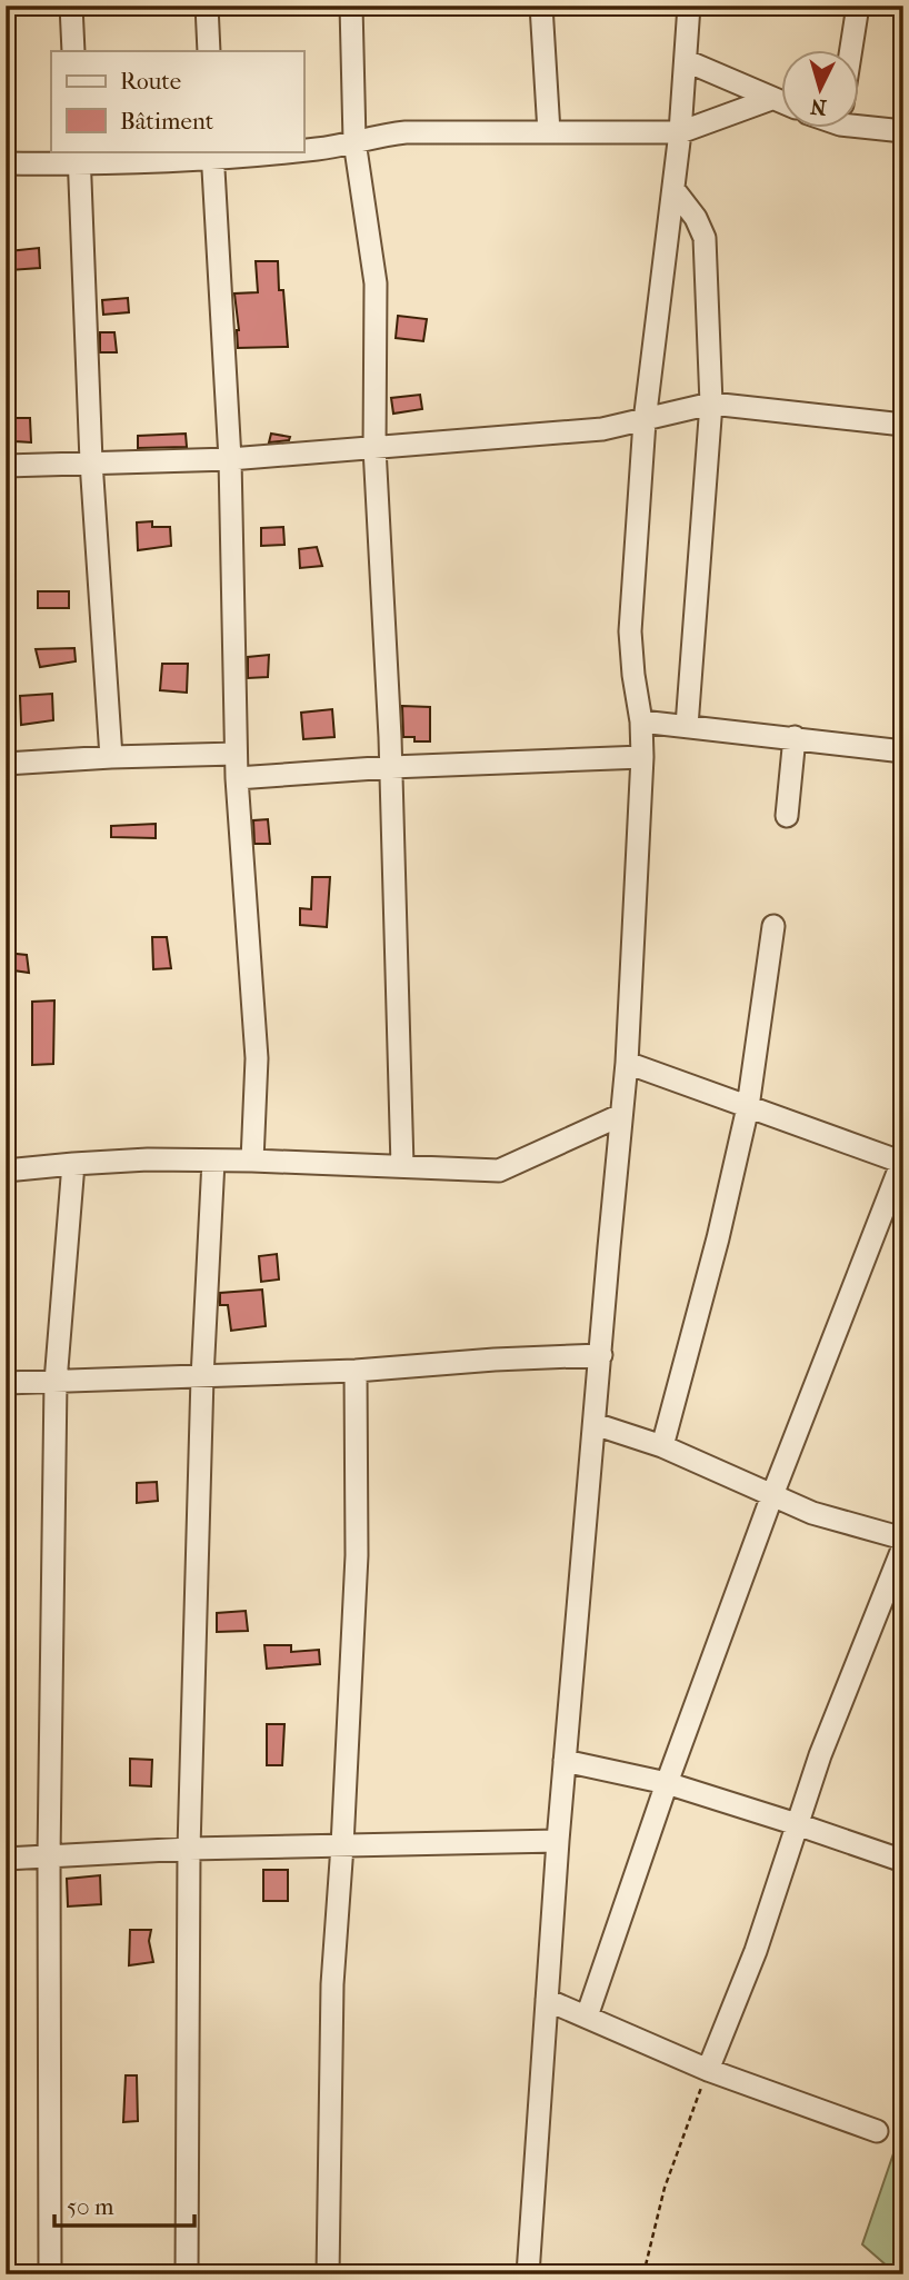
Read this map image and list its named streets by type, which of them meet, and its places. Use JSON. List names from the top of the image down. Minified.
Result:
{"legend":["Route","Bâtiment"],"scale_bar":"50 m","north":"bottom"}
